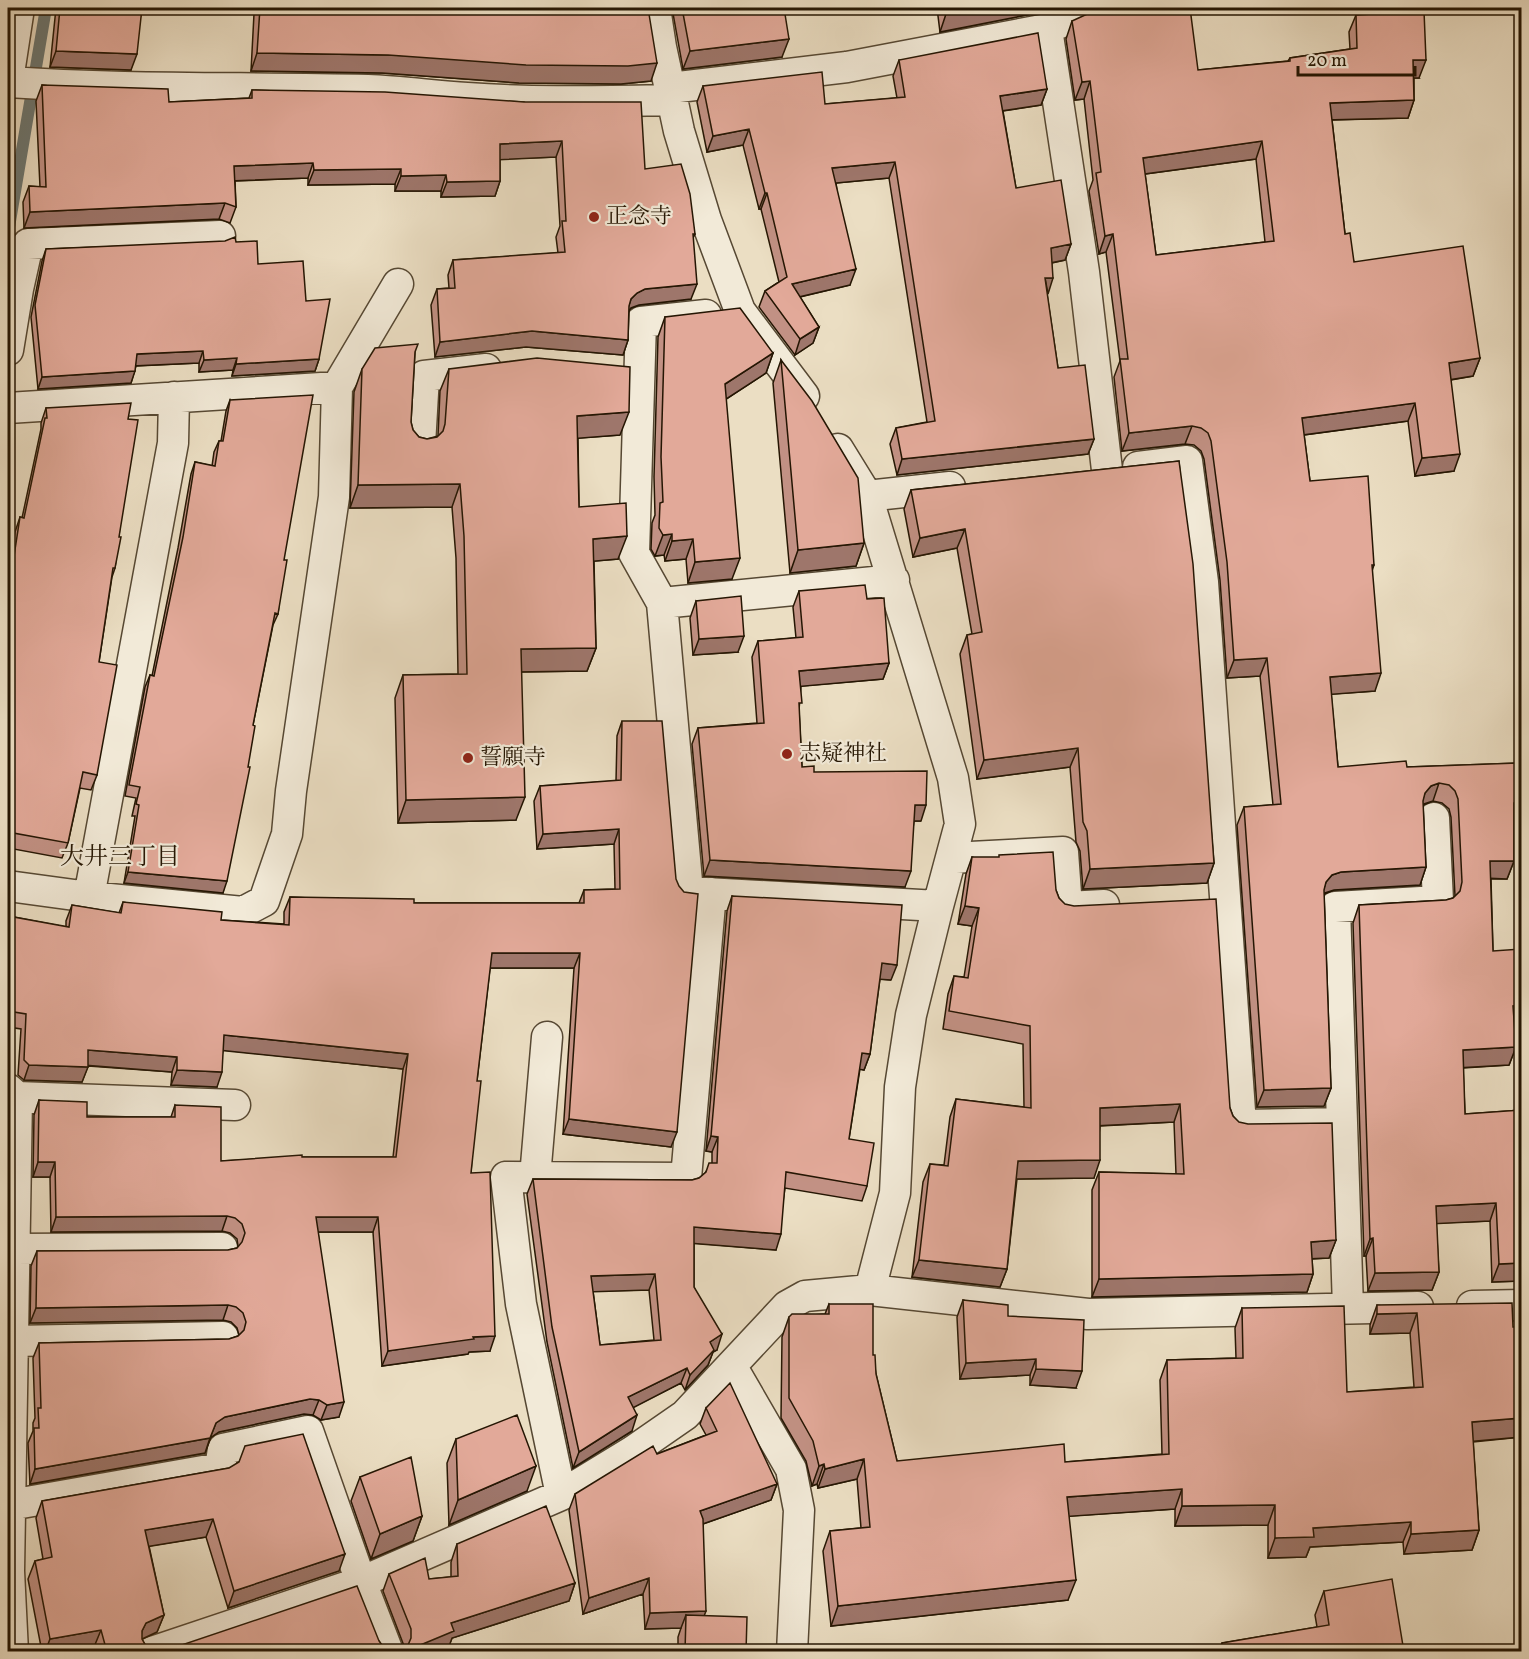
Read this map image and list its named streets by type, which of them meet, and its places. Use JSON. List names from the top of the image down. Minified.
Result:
{"districts":["大井三丁目"],"places":["正念寺","志疑神社","誓願寺"],"scale_bar":"20 m"}
